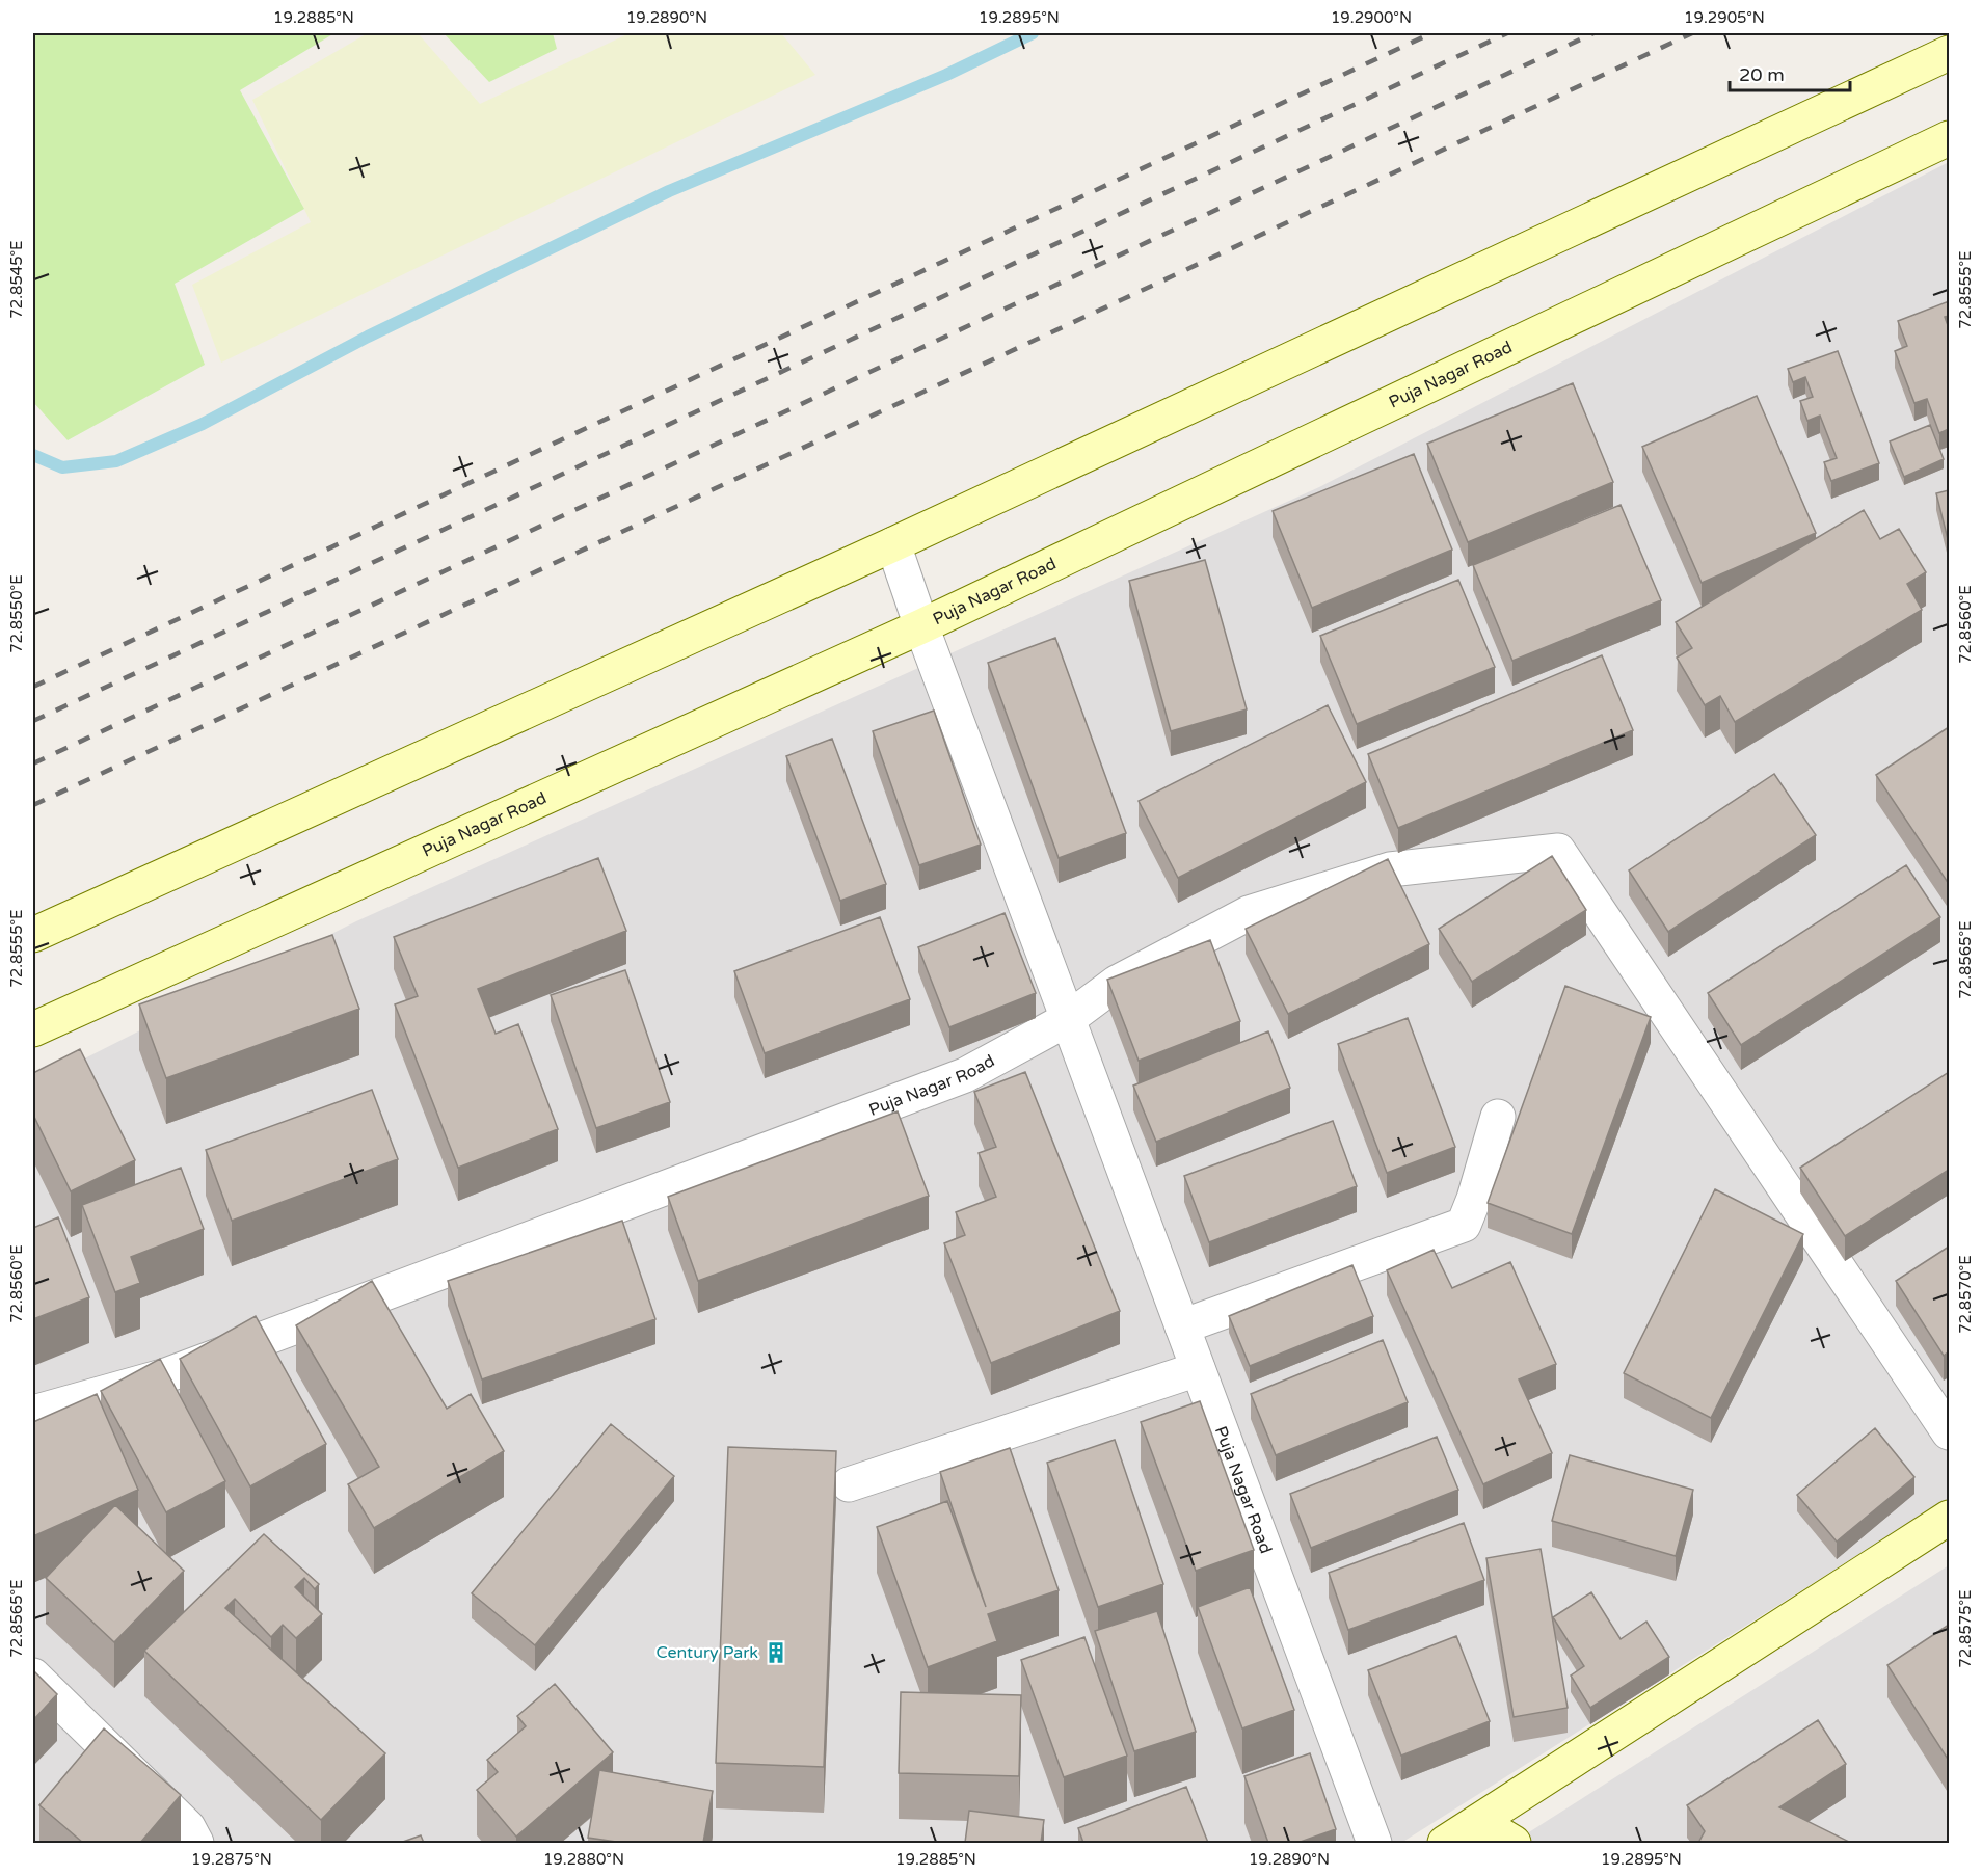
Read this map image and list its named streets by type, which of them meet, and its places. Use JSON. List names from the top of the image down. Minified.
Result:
{"streets":{"street":["Puja Nagar Road"]},"places":{"building":["Century Park"]},"scale_bar":"20 m","coordinates":["19.2885°N","19.2890°N","19.2895°N","19.2900°N","19.2905°N","72.8545°E","72.8555°E","72.8550°E","72.8560°E","72.8565°E","72.8570°E","72.8575°E","19.2875°N","19.2880°N"]}
